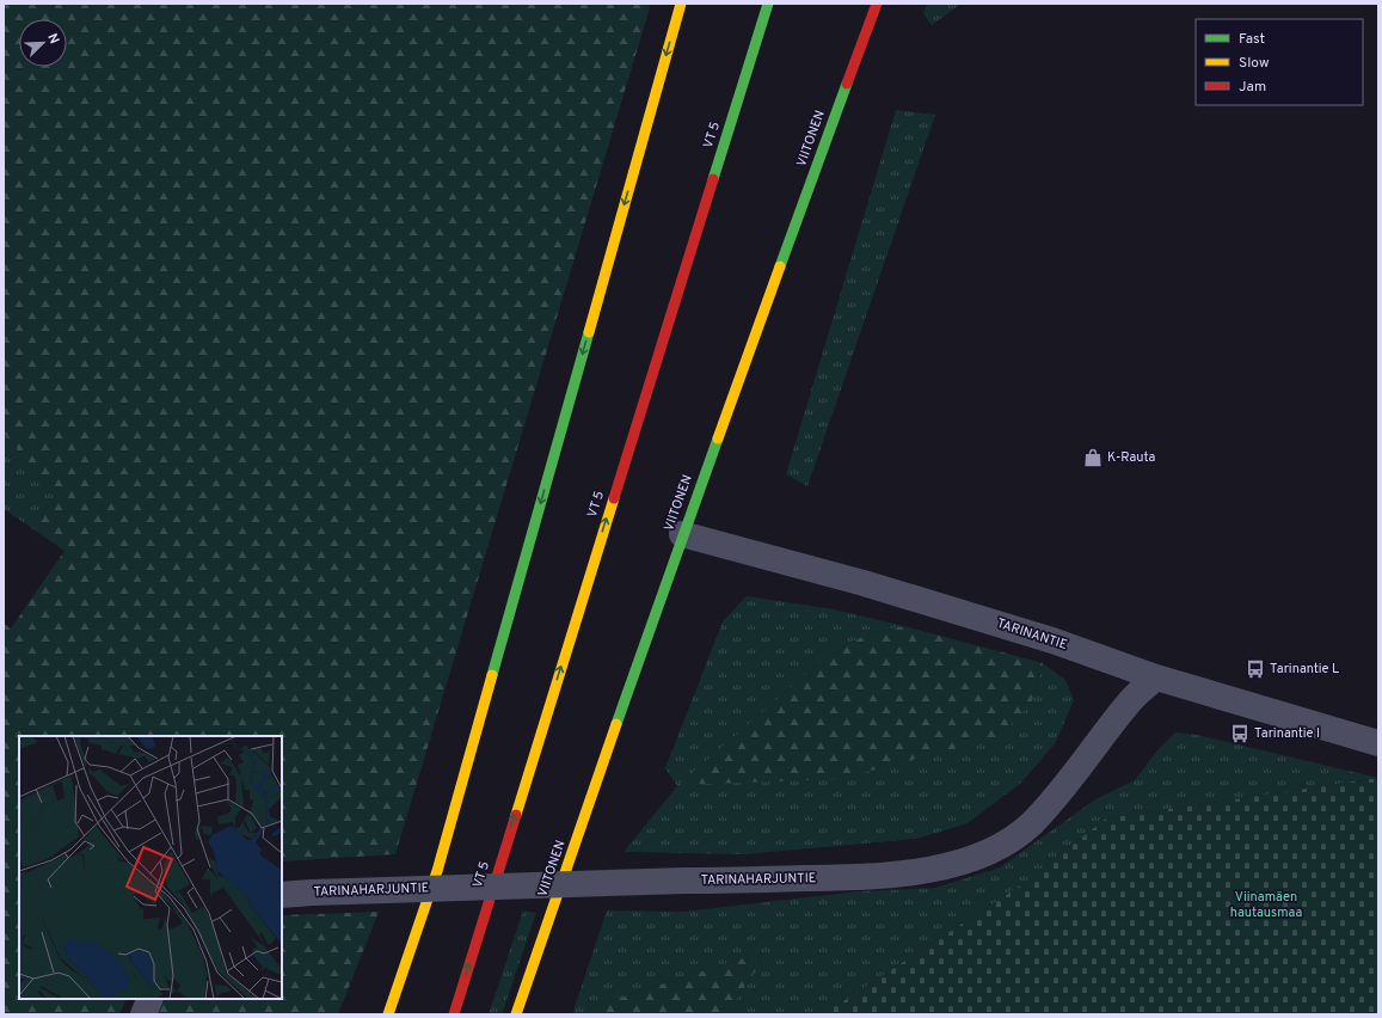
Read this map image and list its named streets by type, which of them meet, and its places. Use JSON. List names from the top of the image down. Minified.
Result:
{"streets":{"main road":["VT 5","VIITONEN"],"street":["TARINANTIE","TARINAHARJUNTIE"]},"crossings":[["VIITONEN","TARINANTIE"],["TARINANTIE","TARINAHARJUNTIE"]],"parks":["Viinamäen hautausmaa"],"places":{"shop":["K-Rauta"],"bus stop":["Tarinantie L","Tarinantie I"]},"legend":["Fast","Slow","Jam"],"north":"top right"}
